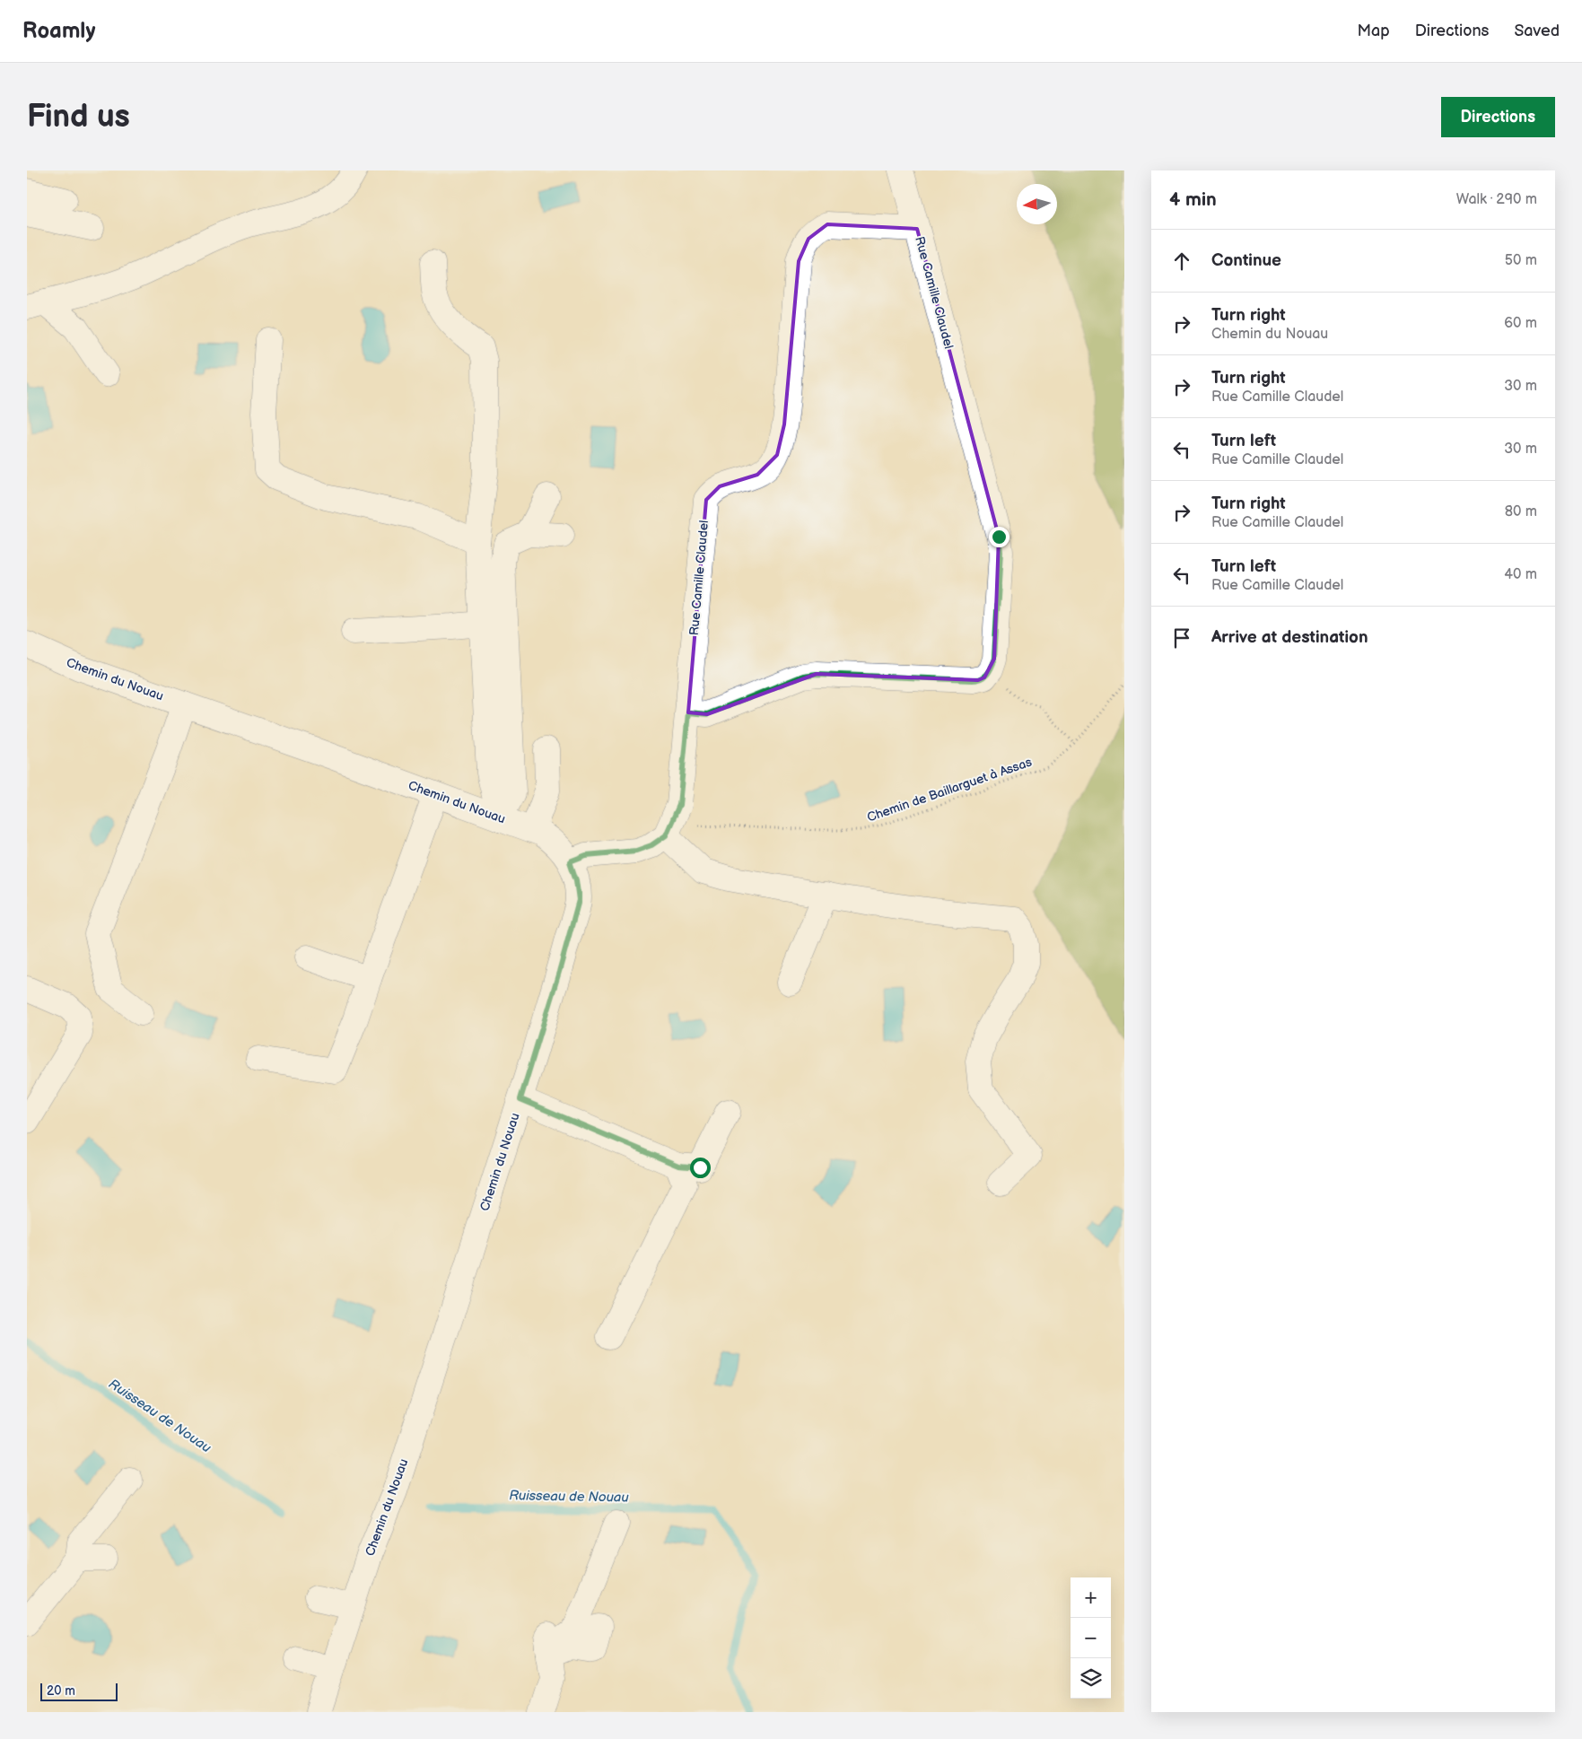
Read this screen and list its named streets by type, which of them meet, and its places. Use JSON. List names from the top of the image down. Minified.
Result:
{"streets":{"street":["Rue Camille Claudel","Chemin du Nouau"],"path":["Chemin de Baillarguet à Assas"]},"crossings":[["Rue Camille Claudel","Chemin de Baillarguet à Assas"]],"water":["Ruisseau de Nouau"],"scale_bar":"20 m","north":"left","page":{"header":"Roamly","nav":["Map","Directions","Saved"],"buttons":"Directions","title":"Find us","heading":["4 min","Walk · 290 m"],"list":[["Continue","50 m"],["Turn right","Chemin du Nouau","60 m"],["Turn right","Rue Camille Claudel","30 m"],["Turn left","Rue Camille Claudel","30 m"],["Turn right","Rue Camille Claudel","80 m"],["Turn left","Rue Camille Claudel","40 m"],"Arrive at destination"],"map_buttons":["+","−"],"scale":"20 m"}}
